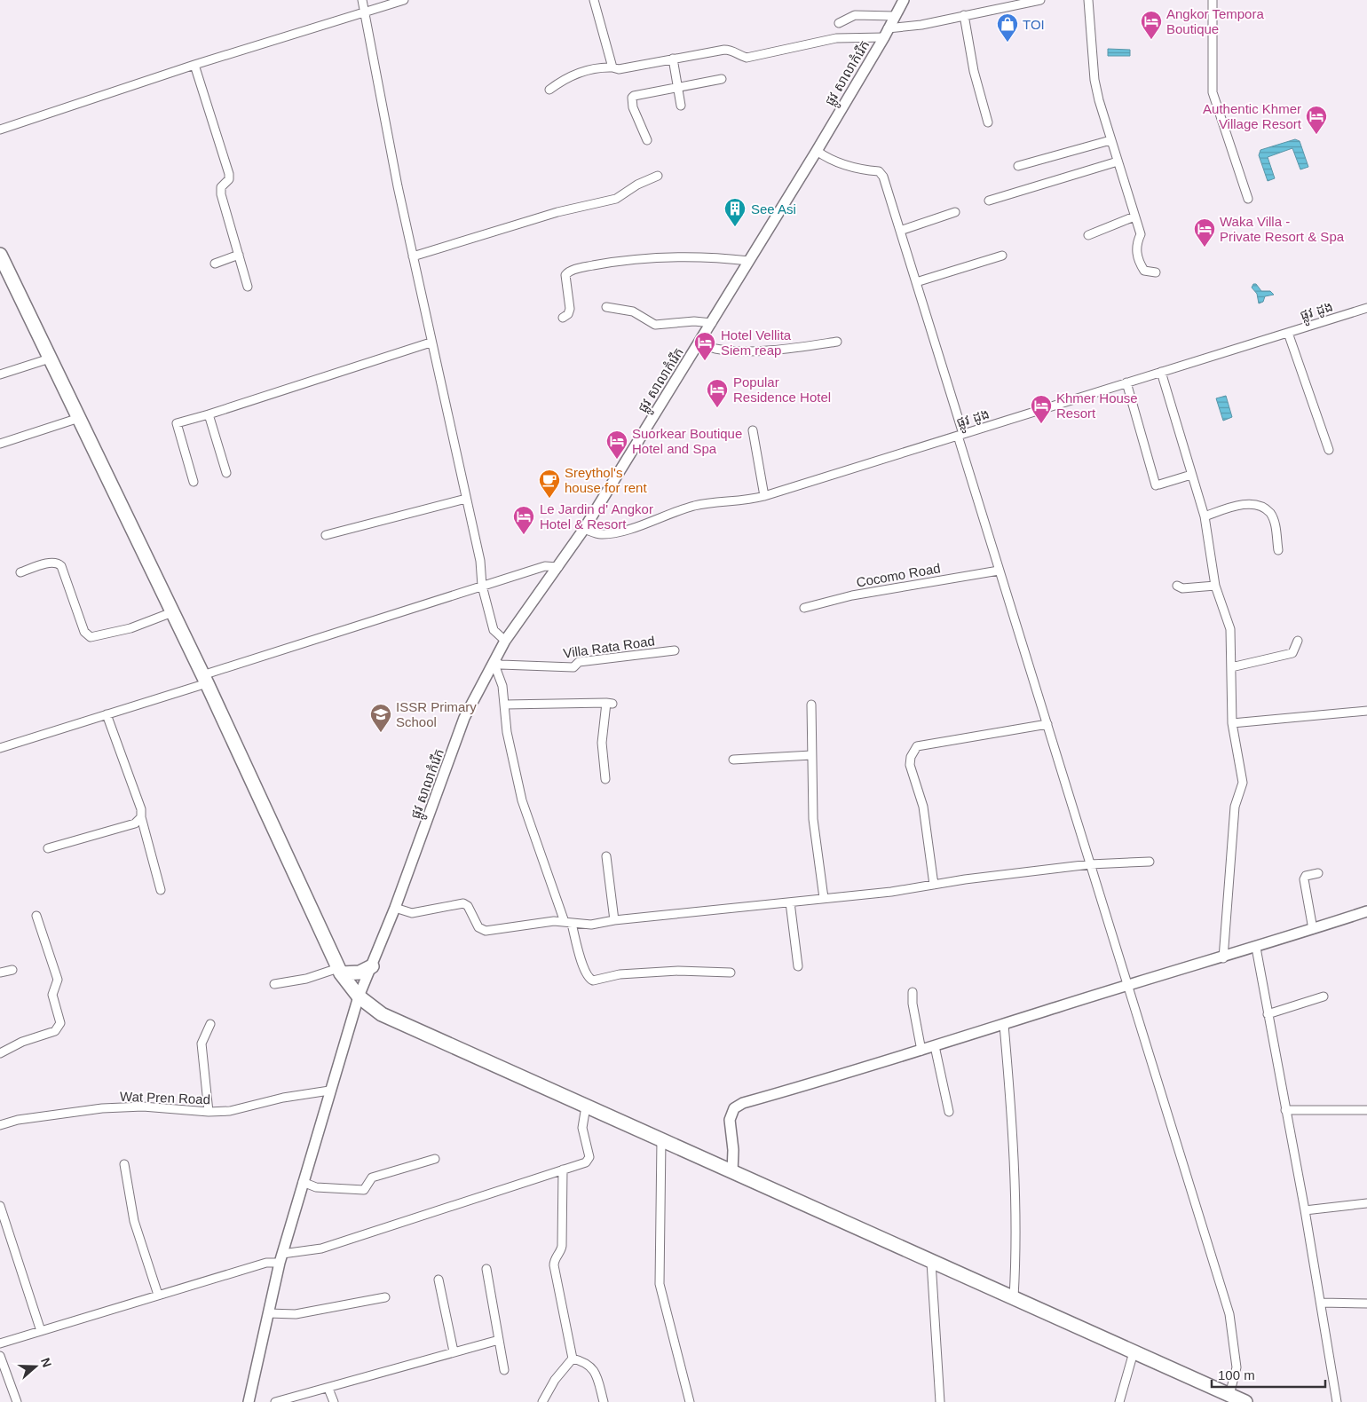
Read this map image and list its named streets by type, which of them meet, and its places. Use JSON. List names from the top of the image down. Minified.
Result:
{"streets":{"street":["ផ្លូវ សាលាកំរើក","ផ្លូវ ដូង","Cocomo Road","Villa Rata Road","Wat Pren Road"]},"crossings":[["ផ្លូវ សាលាកំរើក","ផ្លូវ ដូង"],["ផ្លូវ សាលាកំរើក","Villa Rata Road"],["ផ្លូវ សាលាកំរើក","Wat Pren Road"]],"places":{"hotel":["Angkor Tempora Boutique","Authentic Khmer Village Resort","Waka Villa - Private Resort & Spa","Hotel Vellita Siem reap","Popular Residence Hotel","Khmer House Resort","Suorkear Boutique Hotel and Spa","Le Jardin d' Angkor Hotel & Resort"],"shop":["TOI"],"building":["See Asi"],"cafe":["Sreythol's house for rent"],"school or university":["ISSR Primary School"]},"scale_bar":"100 m","north":"right"}
